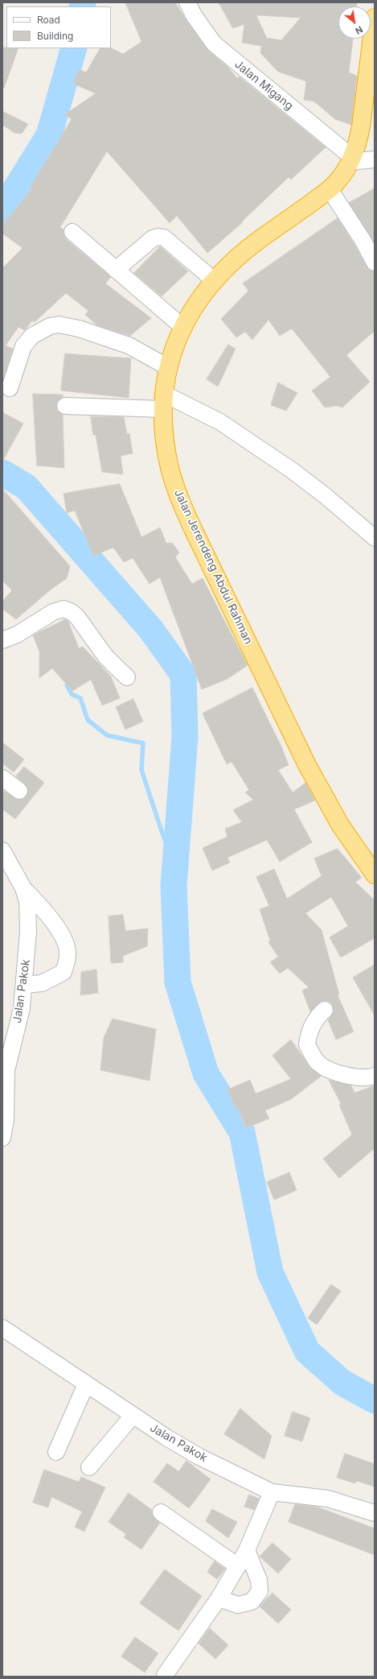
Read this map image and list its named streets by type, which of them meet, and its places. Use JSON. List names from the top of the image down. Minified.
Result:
{"streets":{"highway":["Jalan Jerendeng Abdul Rahman"],"street":["Jalan Migang","Jalan Pakok"]},"crossings":[["Jalan Migang","Jalan Jerendeng Abdul Rahman"]],"legend":["Road","Building"],"north":"bottom right"}
